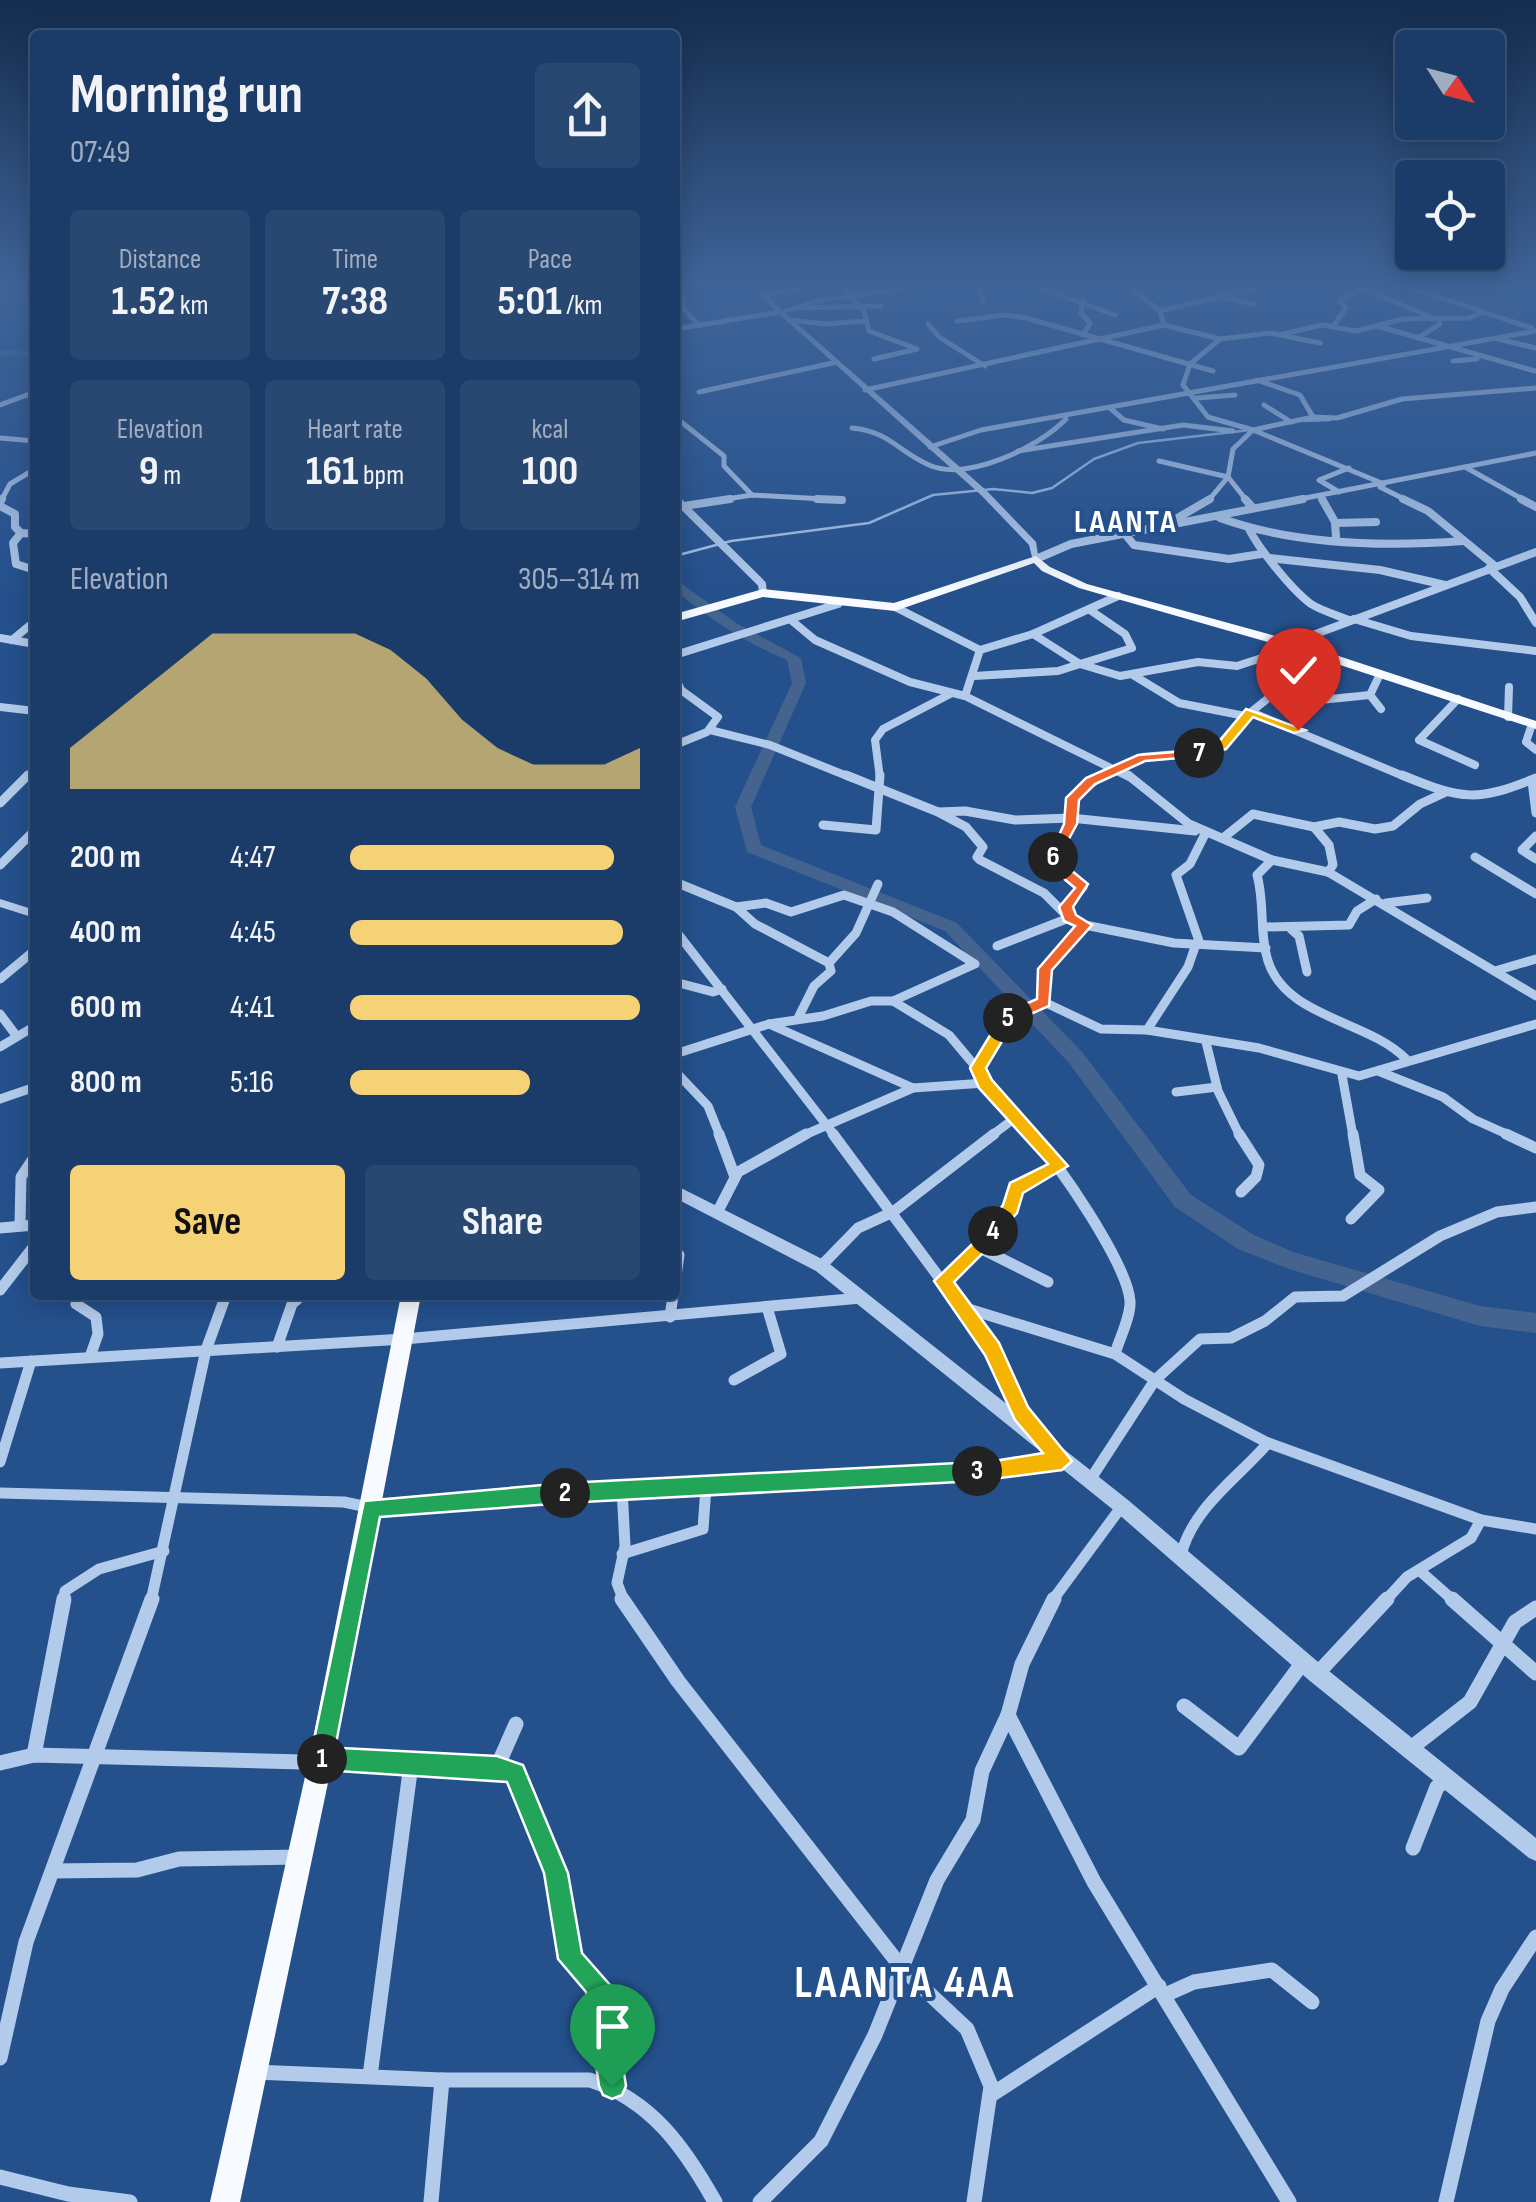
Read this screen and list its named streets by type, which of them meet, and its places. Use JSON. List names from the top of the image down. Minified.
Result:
{"districts":["LAANTA","LAANTA 4AA"],"north":"bottom right","page":{"heading":["Morning run","07:49"],"stats":[["Distance","1.52 km"],["Time","7:38"],["Pace","5:01 /km"],["Elevation","9 m"],["Heart rate","161 bpm"],["kcal","100"]],"chart":["Elevation","305–314 m"],"pins":["7","6","5","4","3","2","1"],"list":[{"name":"200 m","note":"4:47"},{"name":"400 m","note":"4:45"},{"name":"600 m","note":"4:41"},{"name":"800 m","note":"5:16"}],"buttons":["Save","Share"]}}
